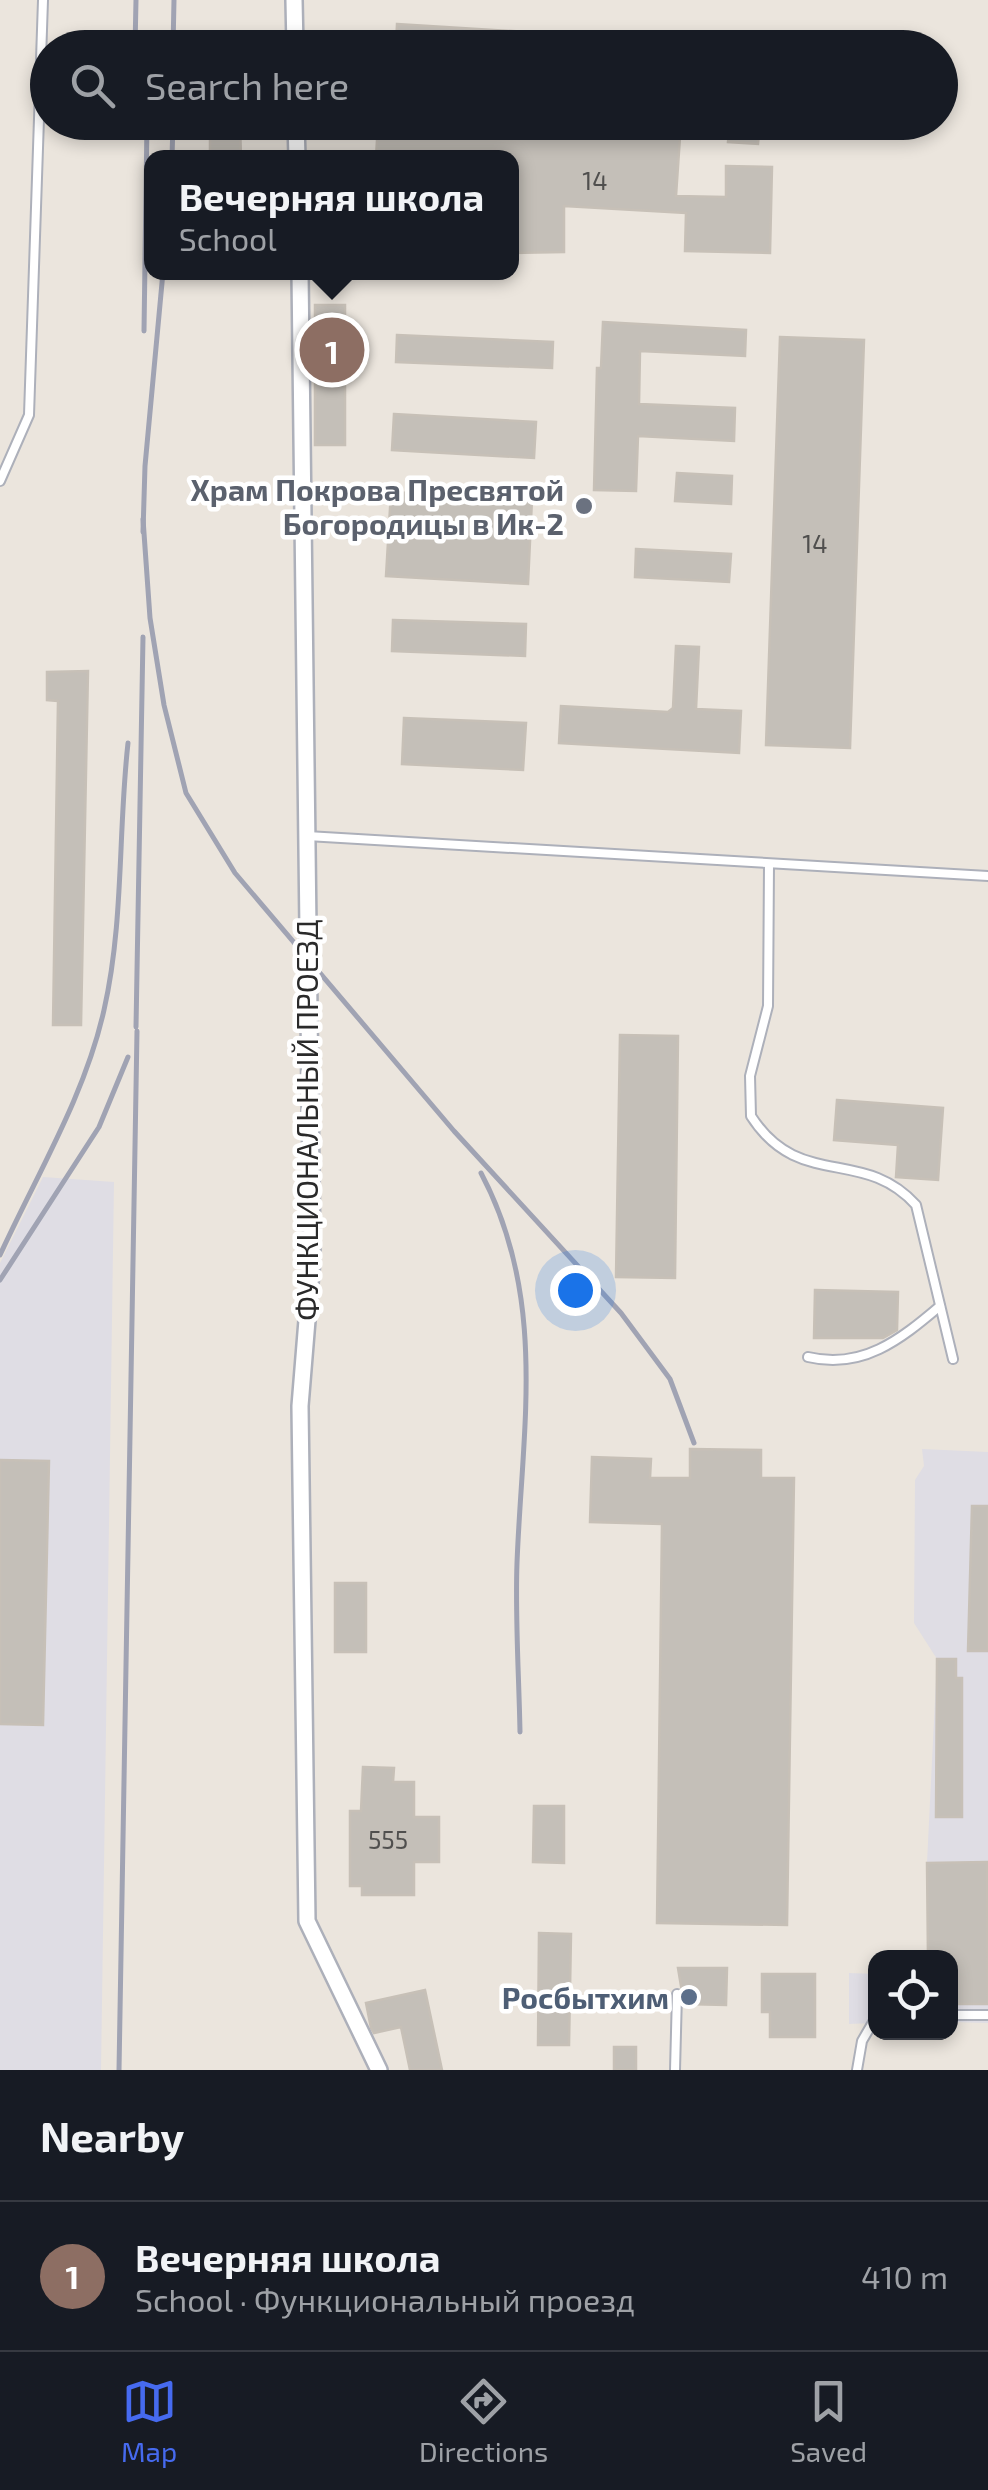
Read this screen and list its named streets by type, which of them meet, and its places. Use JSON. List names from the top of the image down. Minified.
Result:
{"streets":{"street":["ФУНКЦИОНАЛЬНЫЙ ПРОЕЗД"]},"places":["Храм Покрова Пресвятой Богородицы в Ик-2","Росбытхим"],"house_numbers":["14","14","555"],"page":{"search":"Search here","popup":["Вечерняя школа","School"],"pins":"1","heading":"Nearby","list":[{"mark":"1","name":"Вечерняя школа","note":"School · Функциональный проезд","value":"410 m"}],"nav":["Map","Directions","Saved"]}}
